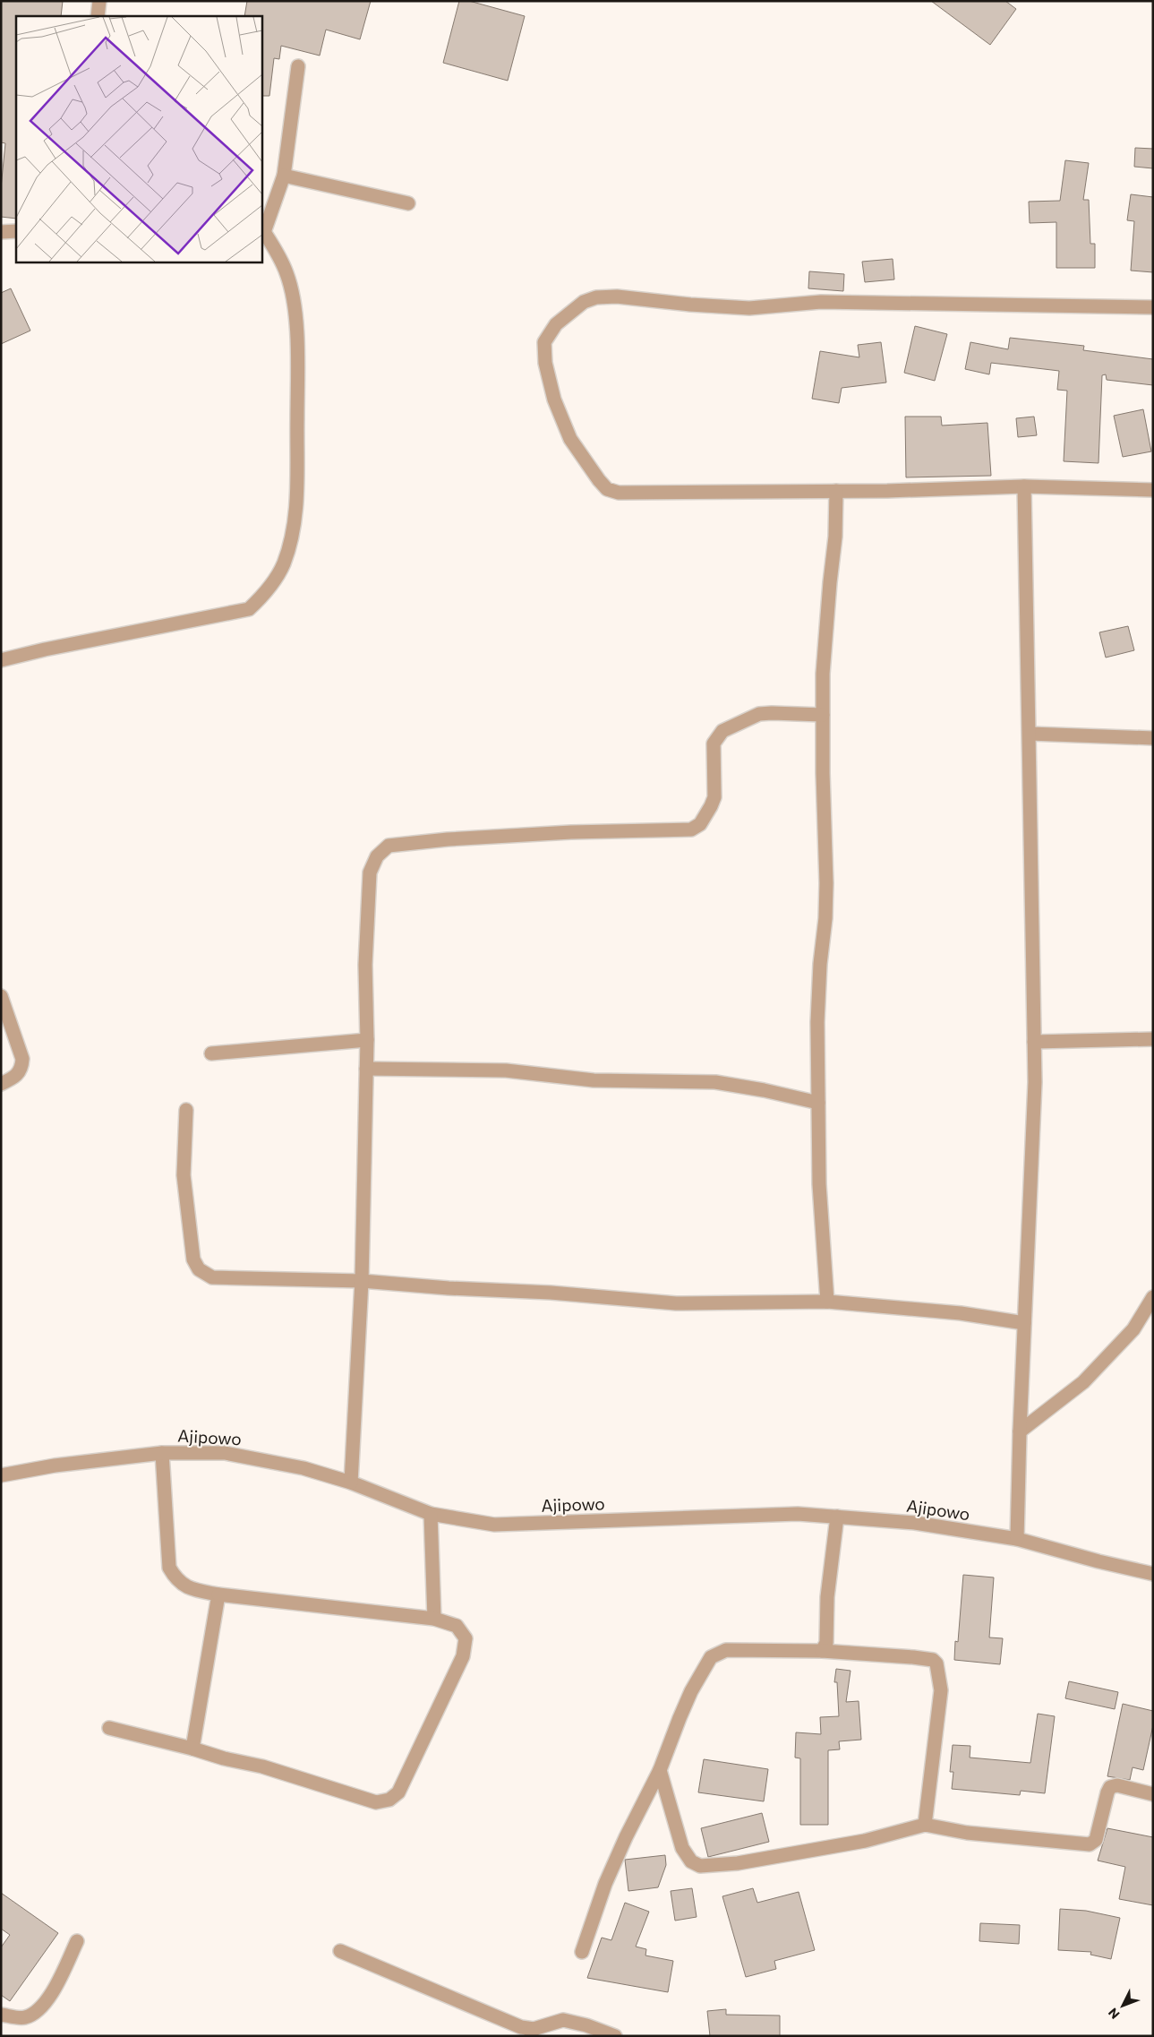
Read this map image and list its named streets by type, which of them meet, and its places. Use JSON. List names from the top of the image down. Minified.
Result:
{"streets":{"street":["Ajipowo"]},"north":"bottom left"}
